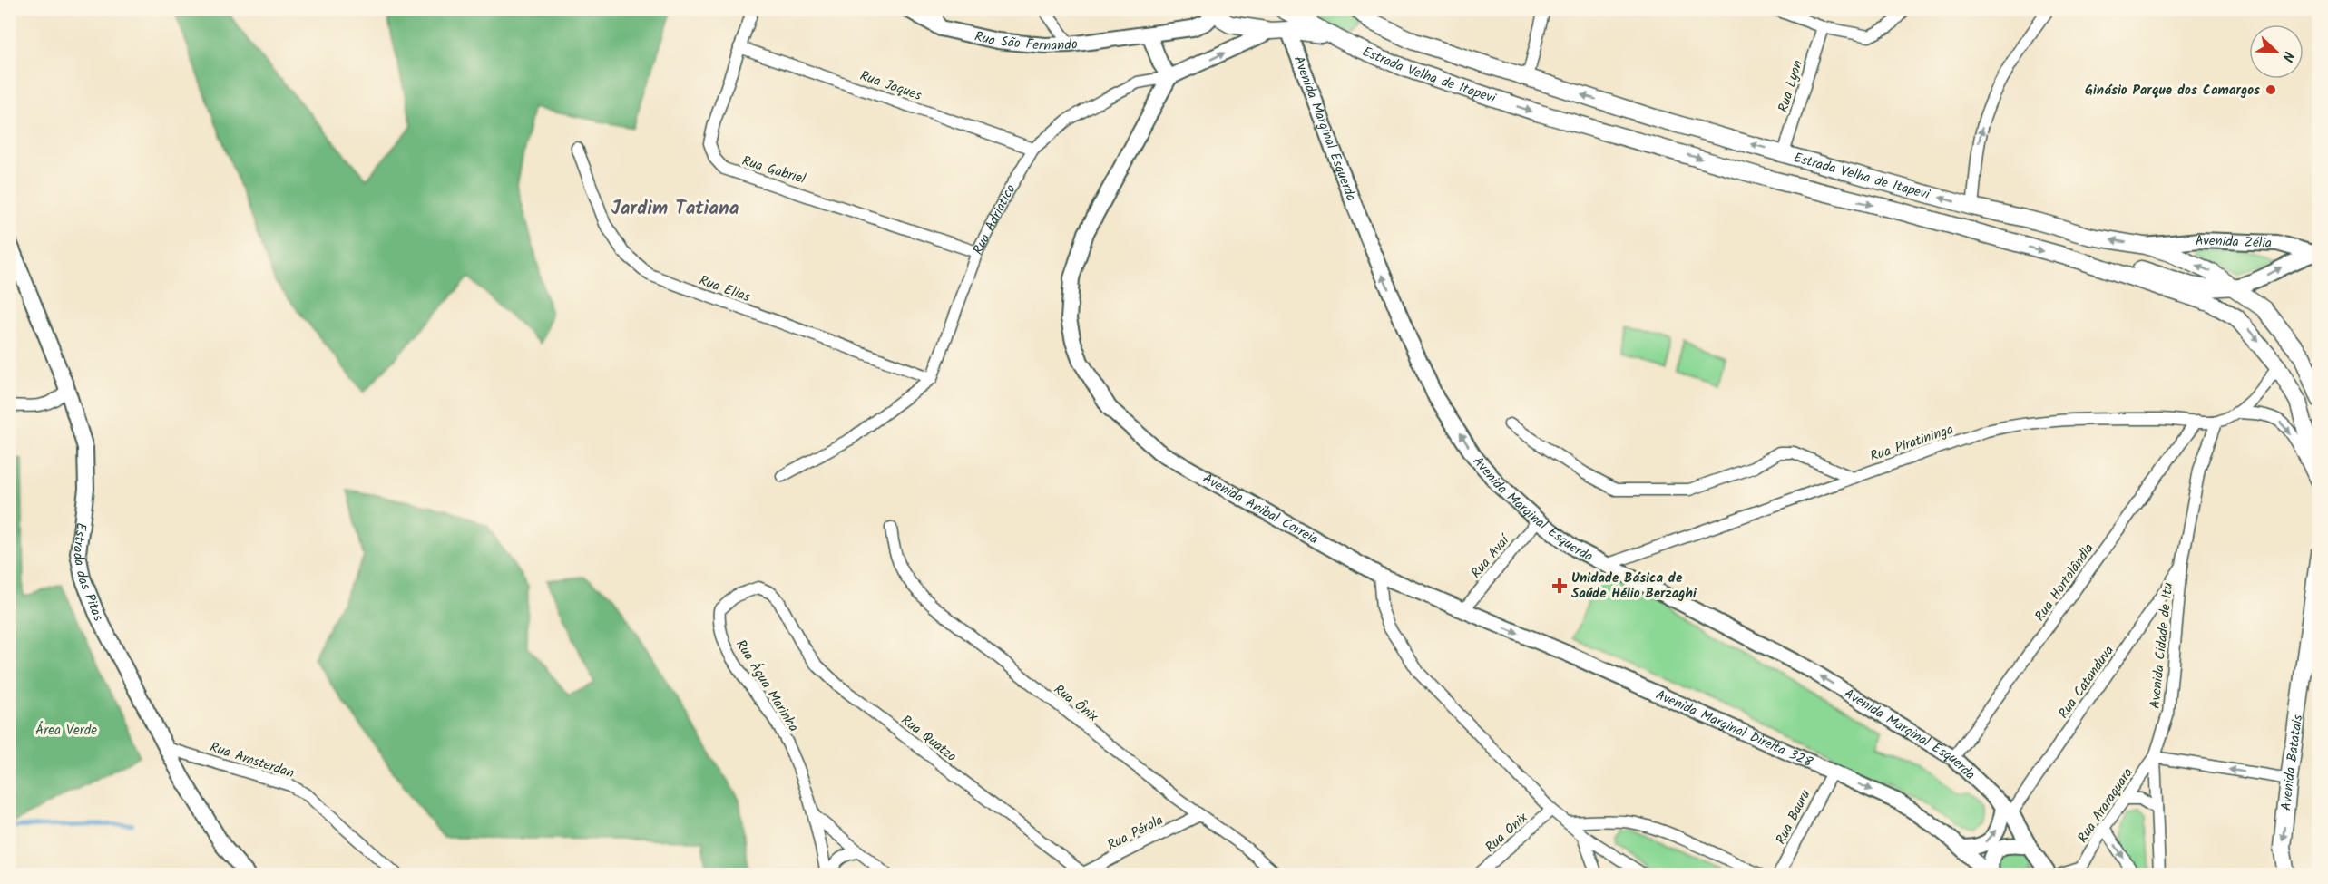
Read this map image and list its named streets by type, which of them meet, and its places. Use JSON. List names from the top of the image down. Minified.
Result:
{"streets":{"main road":["Rua São Fernando","Estrada Velha de Itapevi","Avenida Marginal Esquerda","Rua Adriatico","Avenida Zélia","Avenida Anibal Correia","Estrada das Pitas","Avenida Marginal Direita 328","Avenida Batatais"],"street":["Rua Jaques","Rua Lyon","Rua Gabriel","Rua Elias","Rua Piratininga","Rua Avaí","Rua Hortolândia","Avenida Cidade de Itu","Rua Catanduva","Rua Água Marinha","Rua Ônix","Rua Quatzo","Rua Amsterdan","Rua Araraquara","Rua Bauru","Rua Pérola","Rua Onix"]},"crossings":[["Estrada Velha de Itapevi","Rua Lyon"],["Estrada Velha de Itapevi","Avenida Zélia"],["Estrada Velha de Itapevi","Rua Piratininga"],["Rua Jaques","Rua Gabriel"],["Rua Jaques","Rua Adriatico"],["Avenida Marginal Esquerda","Rua Piratininga"],["Avenida Marginal Esquerda","Rua Avaí"],["Avenida Marginal Esquerda","Rua Hortolândia"],["Avenida Marginal Esquerda","Rua Catanduva"],["Rua Gabriel","Rua Adriatico"],["Rua Adriatico","Rua Elias"],["Rua Adriatico","Avenida Anibal Correia"],["Rua Piratininga","Rua Hortolândia"],["Rua Piratininga","Avenida Cidade de Itu"],["Avenida Anibal Correia","Rua Avaí"],["Avenida Anibal Correia","Avenida Marginal Direita 328"],["Rua Avaí","Avenida Marginal Direita 328"],["Estrada das Pitas","Rua Amsterdan"],["Avenida Cidade de Itu","Rua Catanduva"],["Avenida Cidade de Itu","Rua Araraquara"],["Rua Água Marinha","Rua Quatzo"],["Rua Ônix","Rua Pérola"],["Avenida Marginal Direita 328","Rua Bauru"],["Rua Quatzo","Rua Pérola"]],"one_way":["Avenida Marginal Esquerda","Avenida Marginal Direita 328"],"districts":["Jardim Tatiana"],"parks":["Área Verde"],"places":{"other":["Ginásio Parque dos Camargos"],"health":["Unidade Básica de Saúde Hélio Berzaghi"]},"north":"bottom right"}
